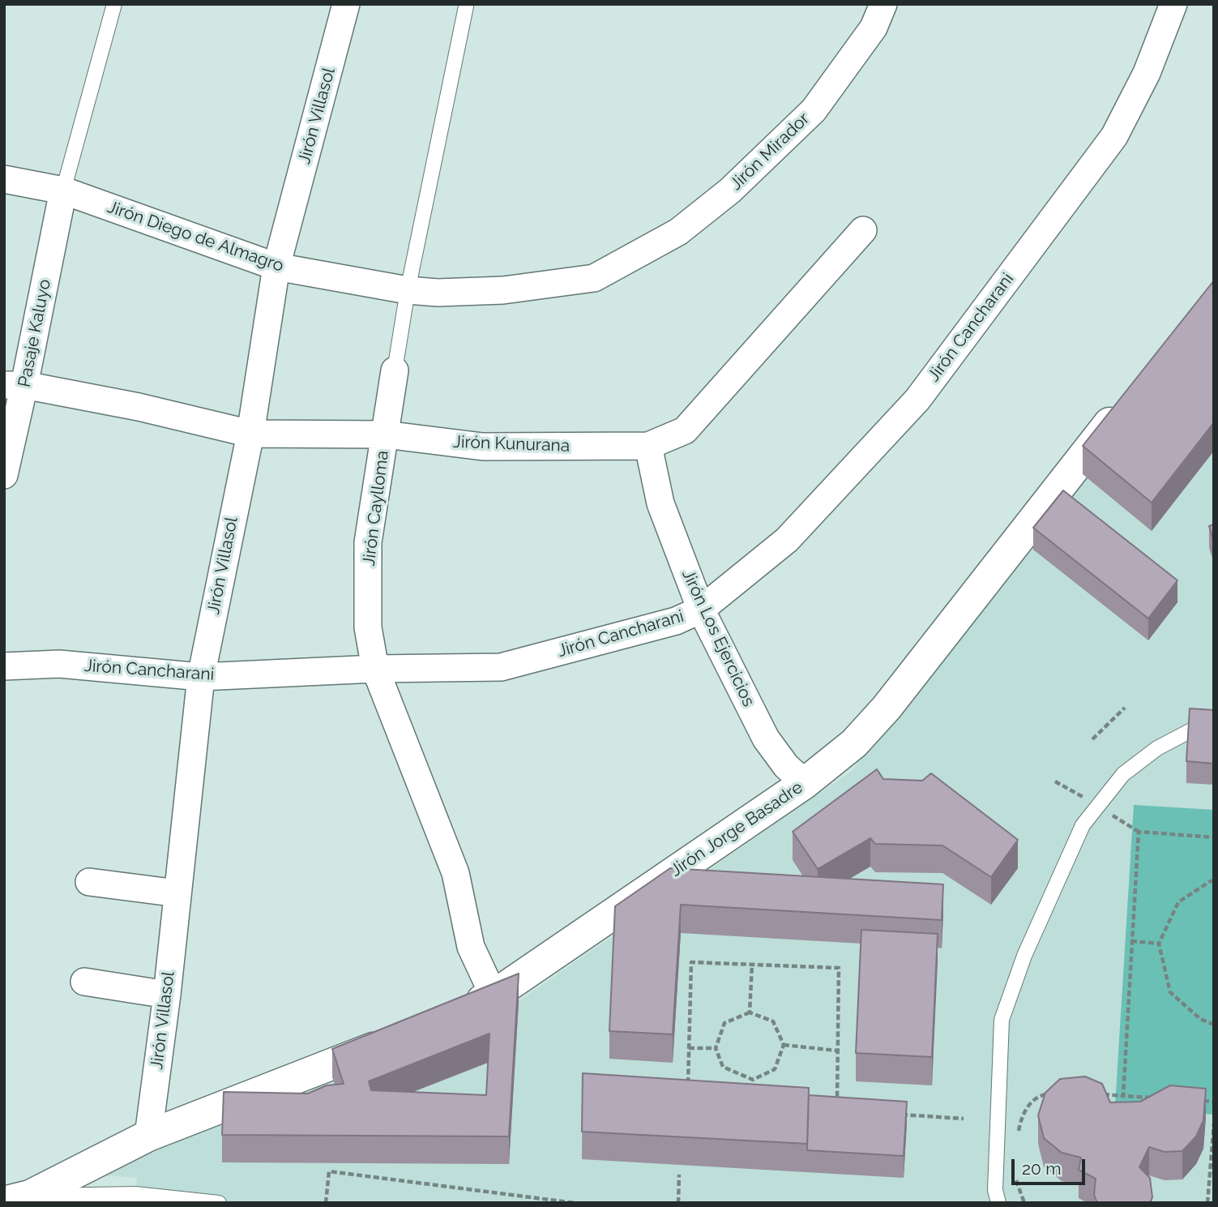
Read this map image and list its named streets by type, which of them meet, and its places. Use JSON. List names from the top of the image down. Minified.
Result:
{"streets":{"street":["Jirón Villasol","Jirón Mirador","Jirón Diego de Almagro","Jirón Cancharani","Pasaje Kaluyo","Jirón Kunurana","Jirón Caylloma","Jirón Los Ejercicios","Jirón Jorge Basadre"]},"crossings":[["Jirón Villasol","Jirón Diego de Almagro"],["Jirón Villasol","Jirón Cancharani"],["Jirón Villasol","Jirón Kunurana"],["Jirón Mirador","Jirón Diego de Almagro"],["Jirón Diego de Almagro","Pasaje Kaluyo"],["Jirón Diego de Almagro","Jirón Caylloma"],["Jirón Cancharani","Jirón Caylloma"],["Jirón Cancharani","Jirón Los Ejercicios"],["Pasaje Kaluyo","Jirón Kunurana"],["Jirón Kunurana","Jirón Caylloma"],["Jirón Kunurana","Jirón Los Ejercicios"],["Jirón Caylloma","Jirón Jorge Basadre"],["Jirón Los Ejercicios","Jirón Jorge Basadre"]],"scale_bar":"20 m"}
